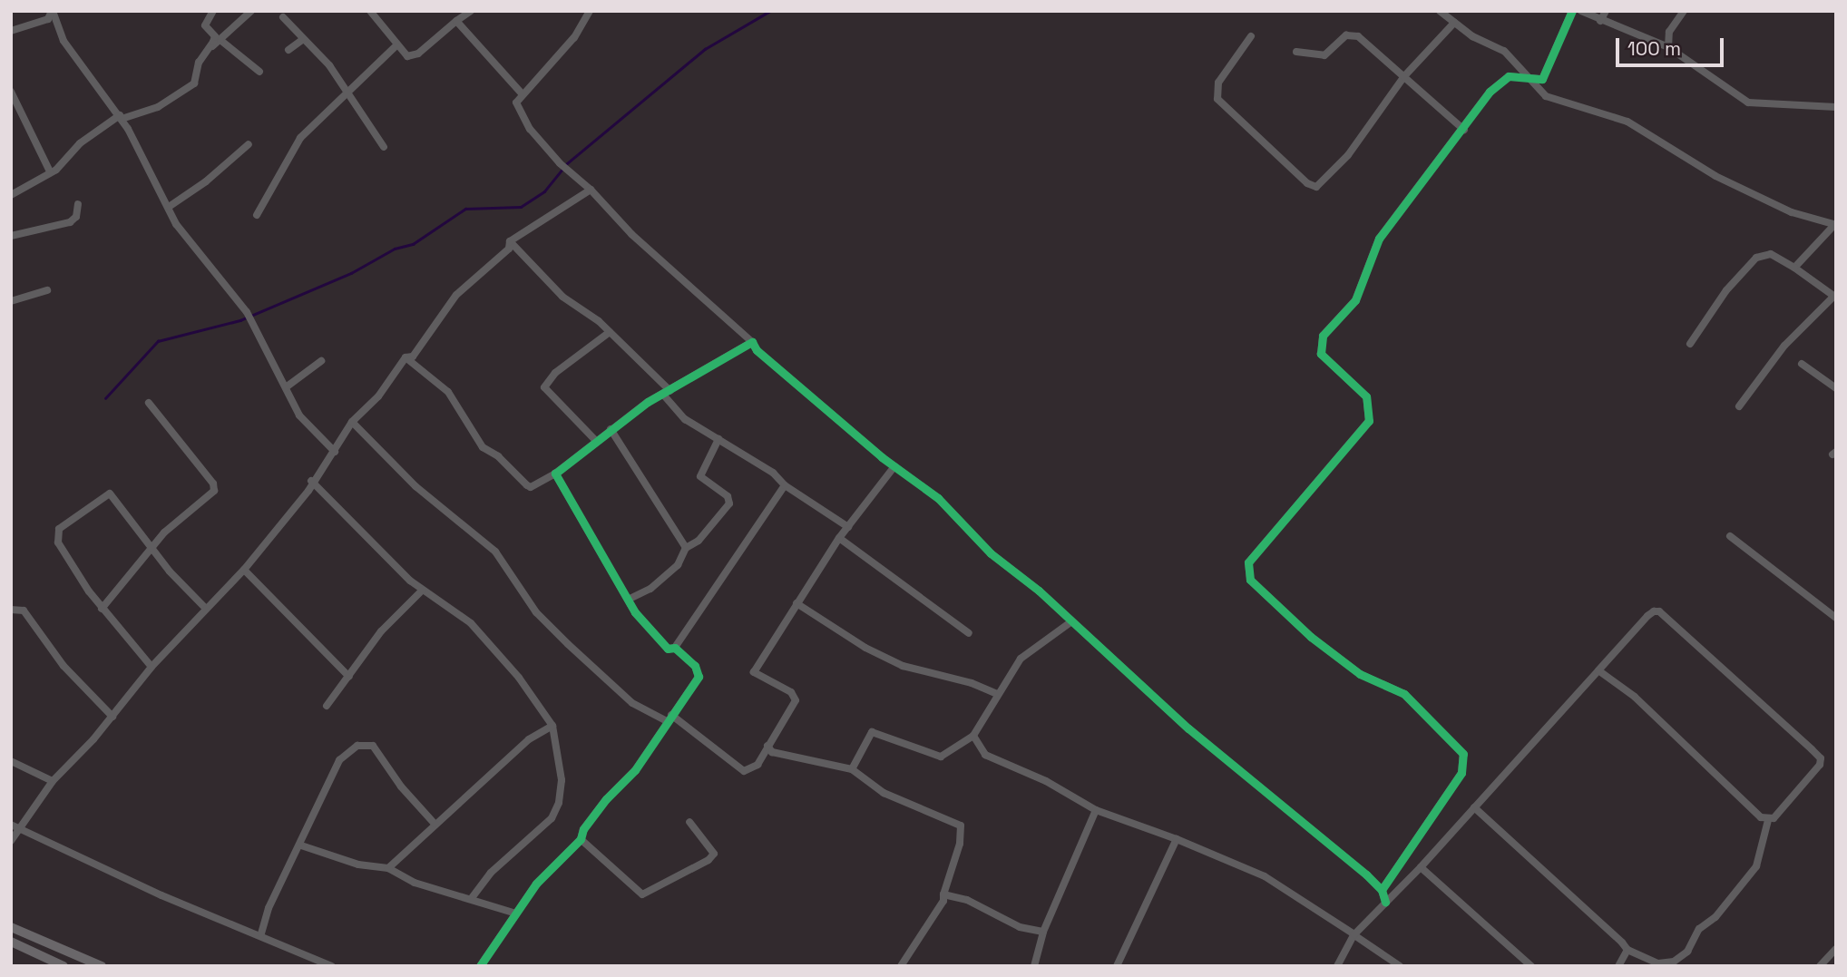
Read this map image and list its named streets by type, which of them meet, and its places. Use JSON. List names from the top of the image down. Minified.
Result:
{"scale_bar":"100 m"}
